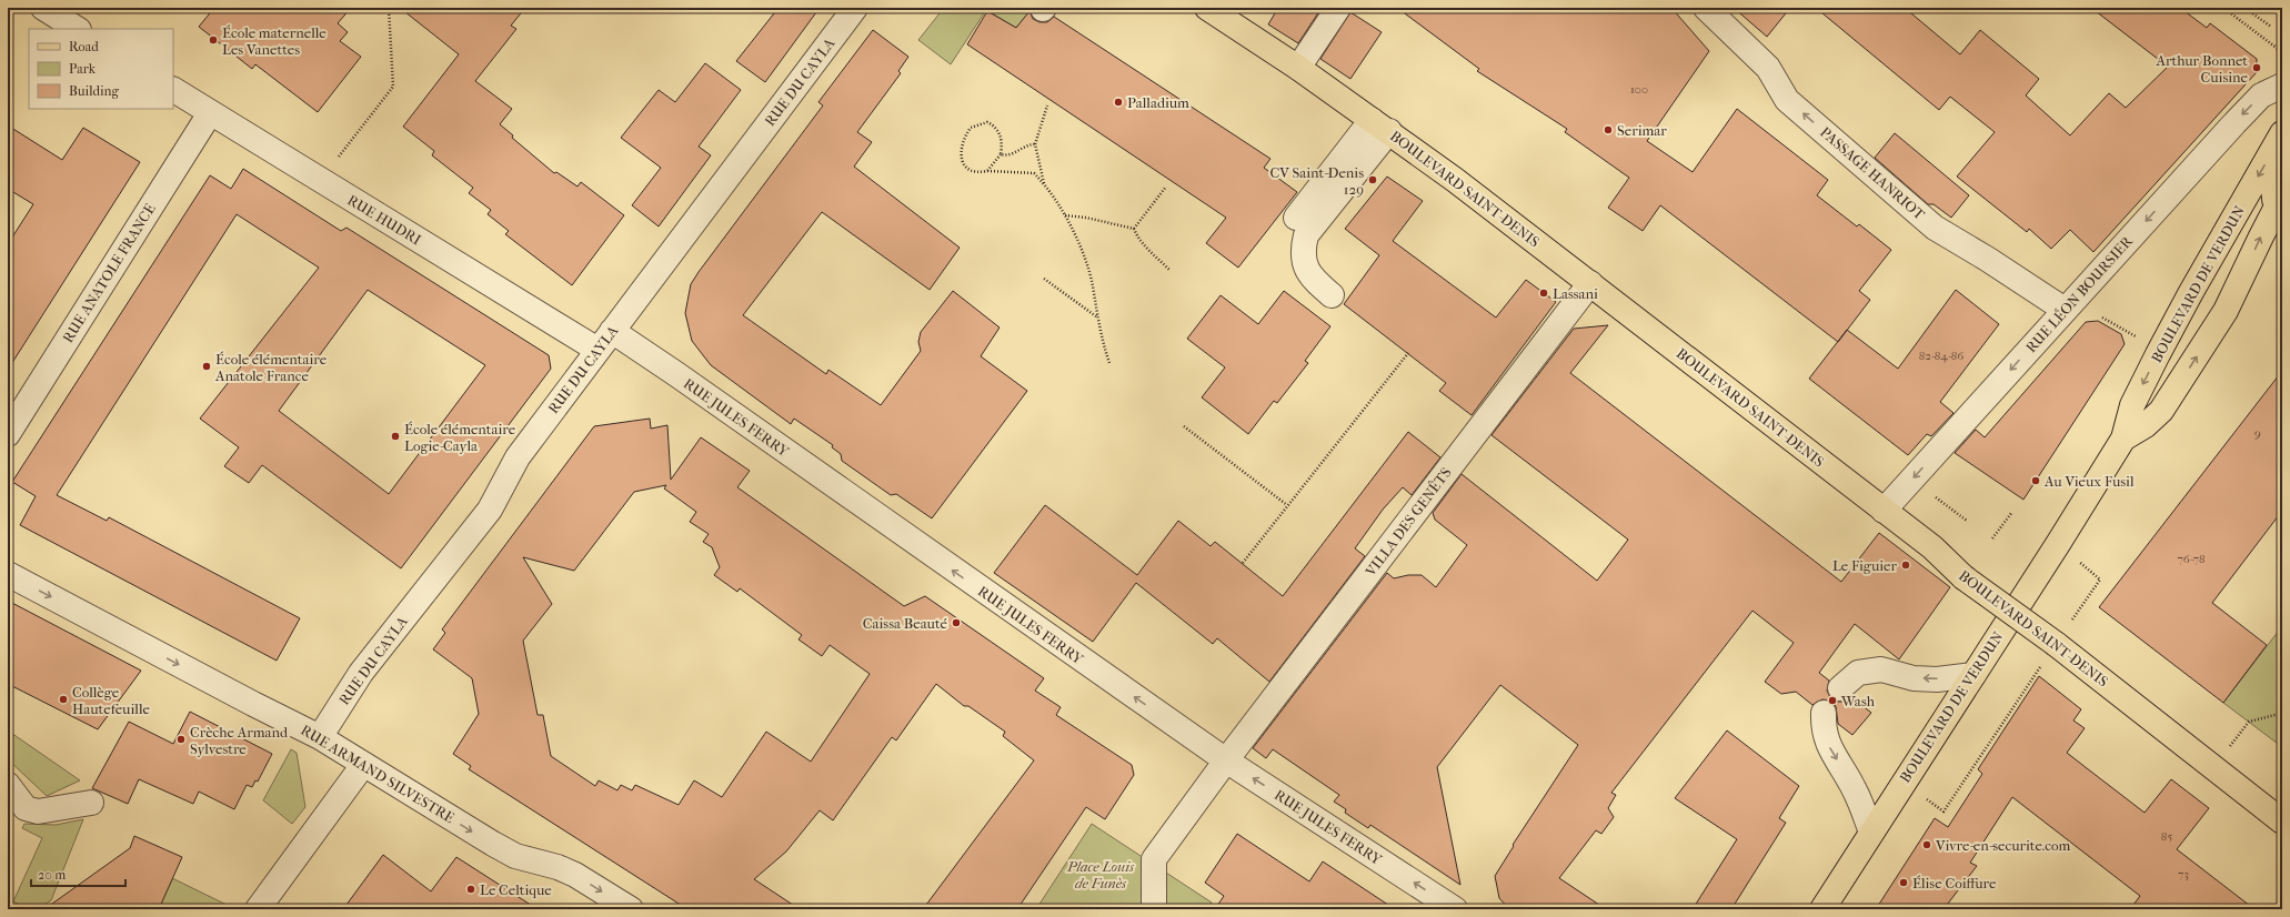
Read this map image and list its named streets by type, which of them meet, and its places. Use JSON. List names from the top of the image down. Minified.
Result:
{"streets":{"main road":["BOULEVARD SAINT-DENIS","BOULEVARD DE VERDUN"],"street":["RUE DU CAYLA","PASSAGE HANRIOT","RUE HUDRI","RUE ANATOLE FRANCE","RUE LÉON BOURSIER","RUE JULES FERRY","VILLA DES GENÊTS","RUE ARMAND SILVESTRE"]},"crossings":[["RUE DU CAYLA","RUE HUDRI"],["RUE DU CAYLA","RUE JULES FERRY"],["RUE DU CAYLA","RUE ARMAND SILVESTRE"],["PASSAGE HANRIOT","RUE LÉON BOURSIER"],["BOULEVARD SAINT-DENIS","RUE LÉON BOURSIER"],["BOULEVARD SAINT-DENIS","VILLA DES GENÊTS"],["RUE HUDRI","RUE ANATOLE FRANCE"],["RUE JULES FERRY","VILLA DES GENÊTS"]],"one_way":["PASSAGE HANRIOT","RUE LÉON BOURSIER","RUE JULES FERRY","RUE ARMAND SILVESTRE"],"parks":["Place Louis de Funès"],"places":["École maternelle Les Vanettes","Arthur Bonnet Cuisine","Palladium","Serimar","CV Saint-Denis 129","Lassani","École élémentaire Anatole France","École élémentaire Logie-Cayla","Au Vieux Fusil","Le Figuier","Caissa Beauté","Collège Hautefeuille","Wash","Crèche Armand Sylvestre","Vivre-en-securite.com","Élise Coiffure","Le Celtique"],"house_numbers":["100","82-84-86","9","76-78","85","73"],"legend":["Road","Park","Building"],"scale_bar":"20 m"}
